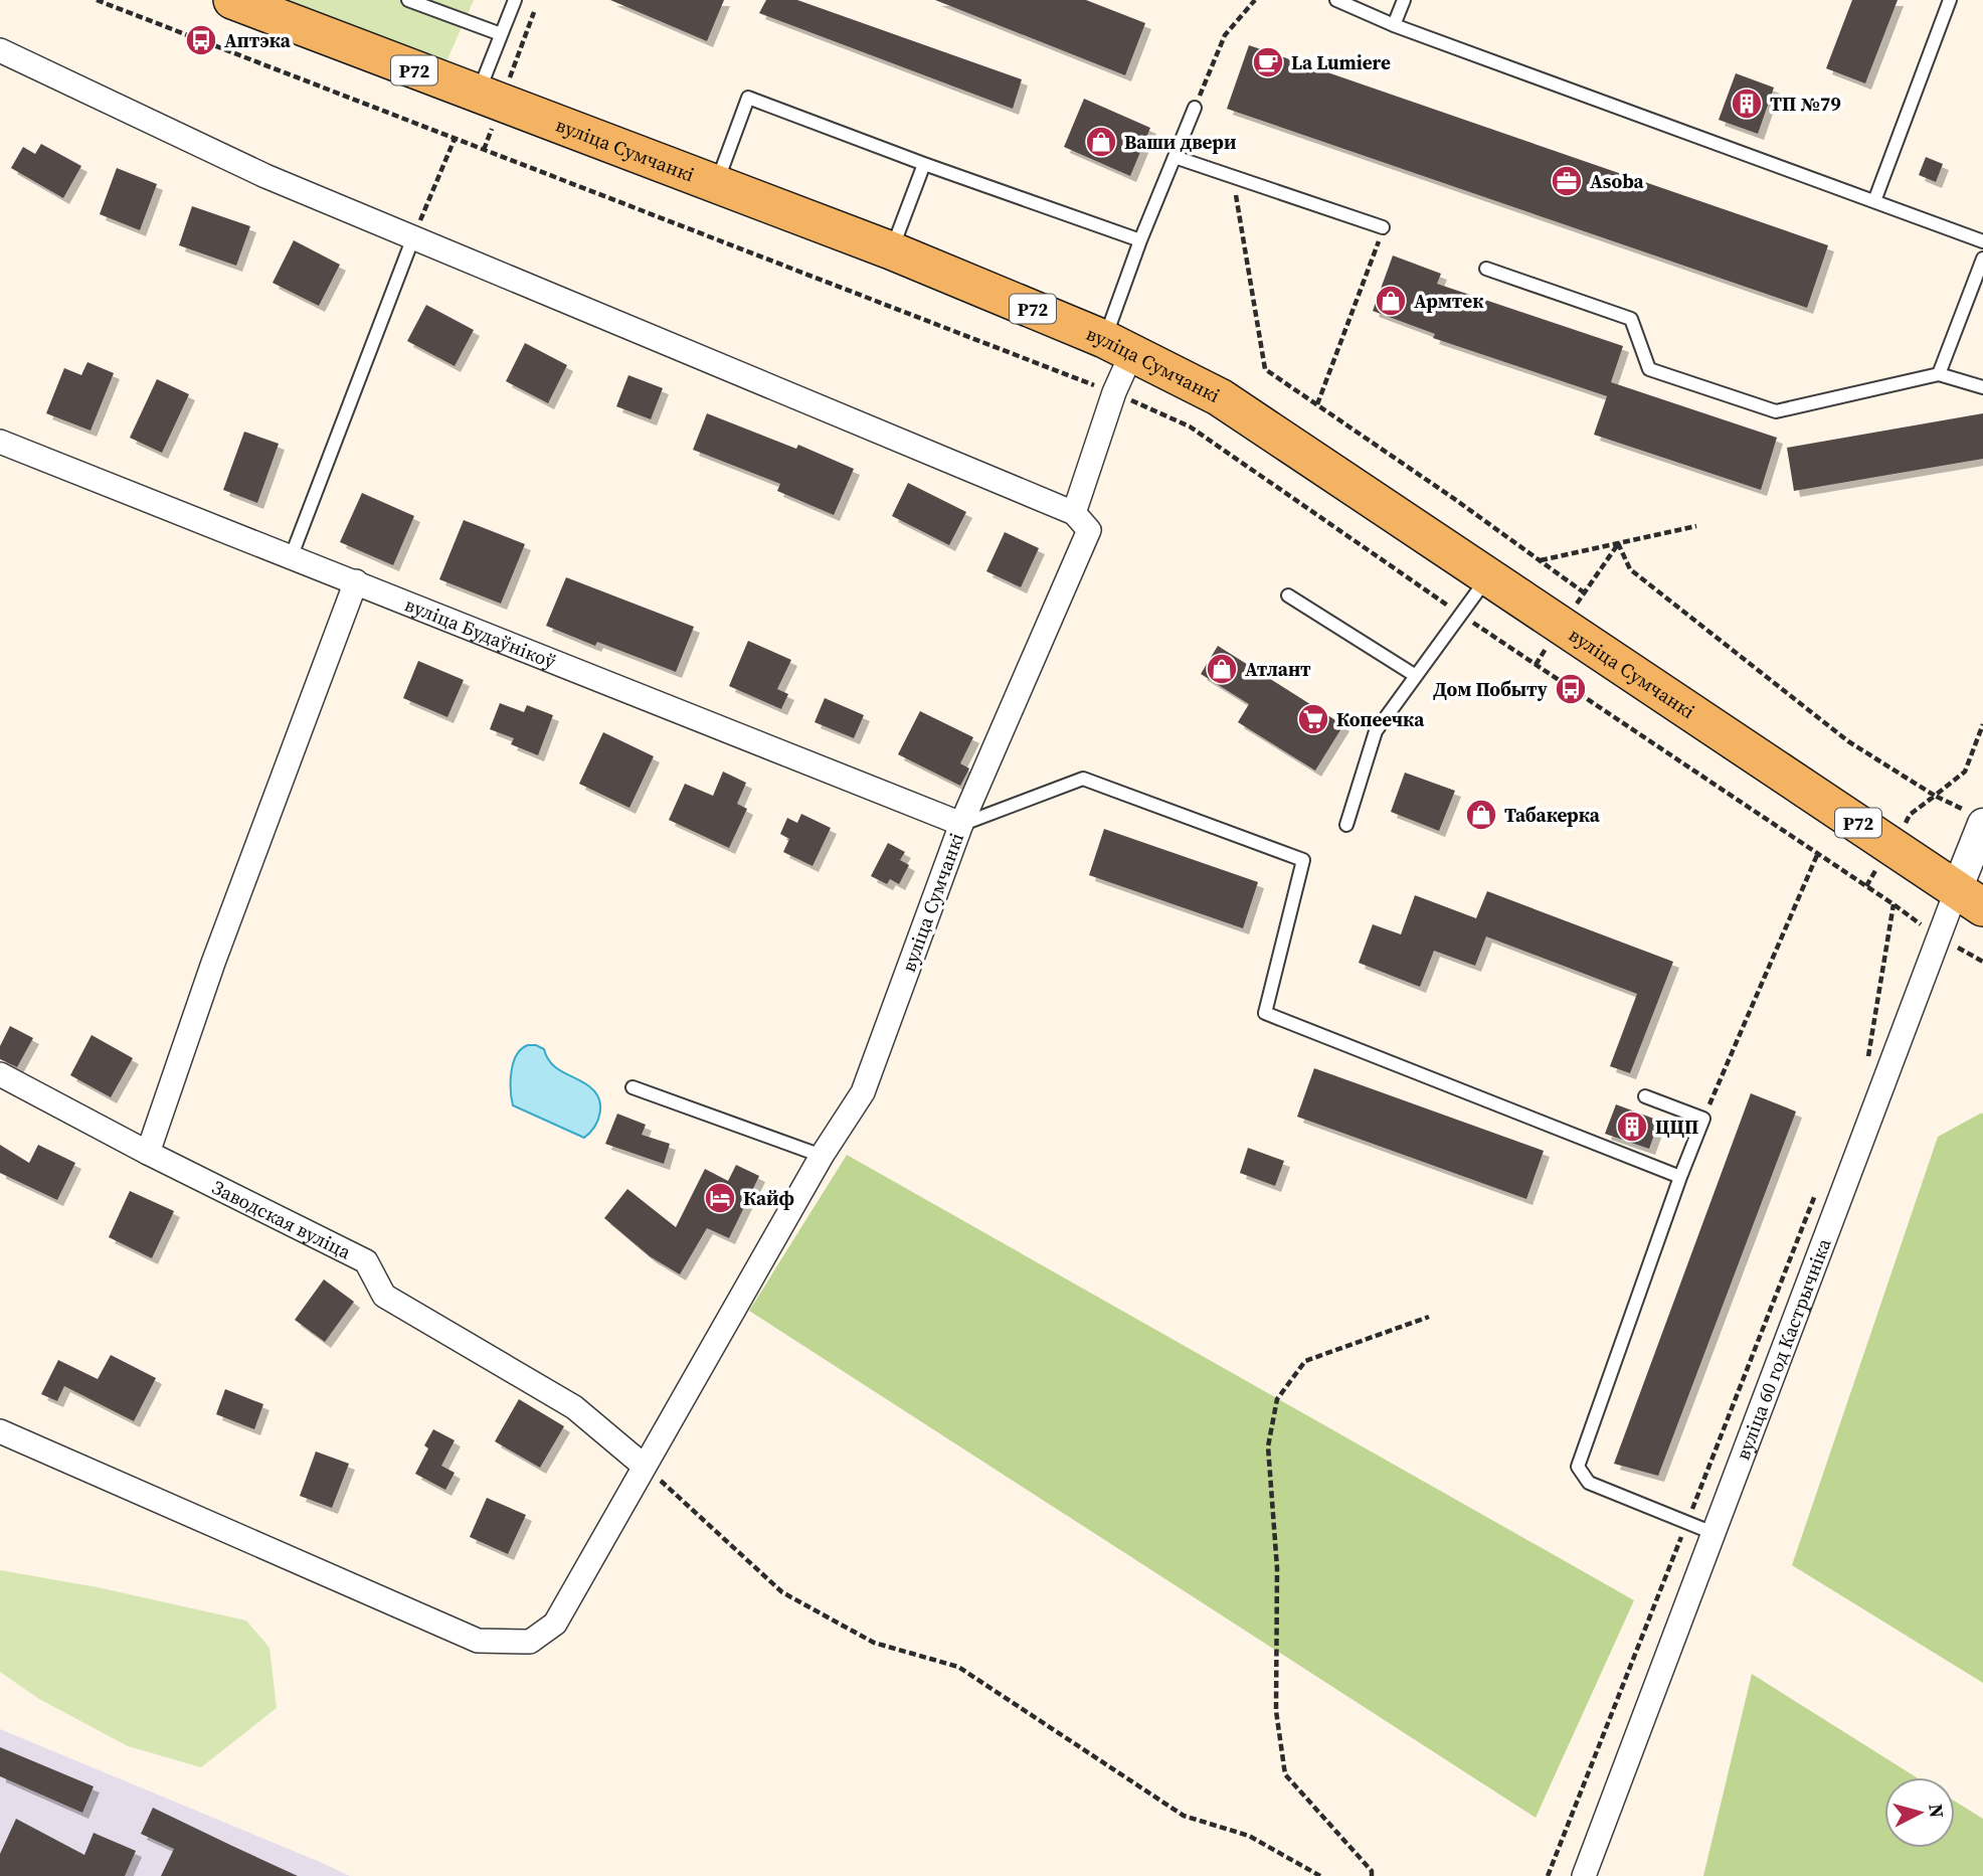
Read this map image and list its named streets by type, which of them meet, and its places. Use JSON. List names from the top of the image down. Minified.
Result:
{"streets":{"main road":["Р72","вуліца Сумчанкі"],"street":["вуліца Будаўнікоў","Заводская вуліца","вуліца 60 год Кастрычніка"]},"crossings":[["вуліца Сумчанкі","вуліца Будаўнікоў"],["вуліца Сумчанкі","Заводская вуліца"],["вуліца Сумчанкі","вуліца 60 год Кастрычніка"]],"places":{"bus stop":["Аптэка","Дом Побыту"],"cafe":["La Lumiere"],"building":["ТП №79","ЦЦП"],"shop":["Ваши двери","Армтек","Атлант","Табакерка"],"office":["Asoba"],"supermarket":["Копеечка"],"hotel":["Кайф"]},"north":"right"}
